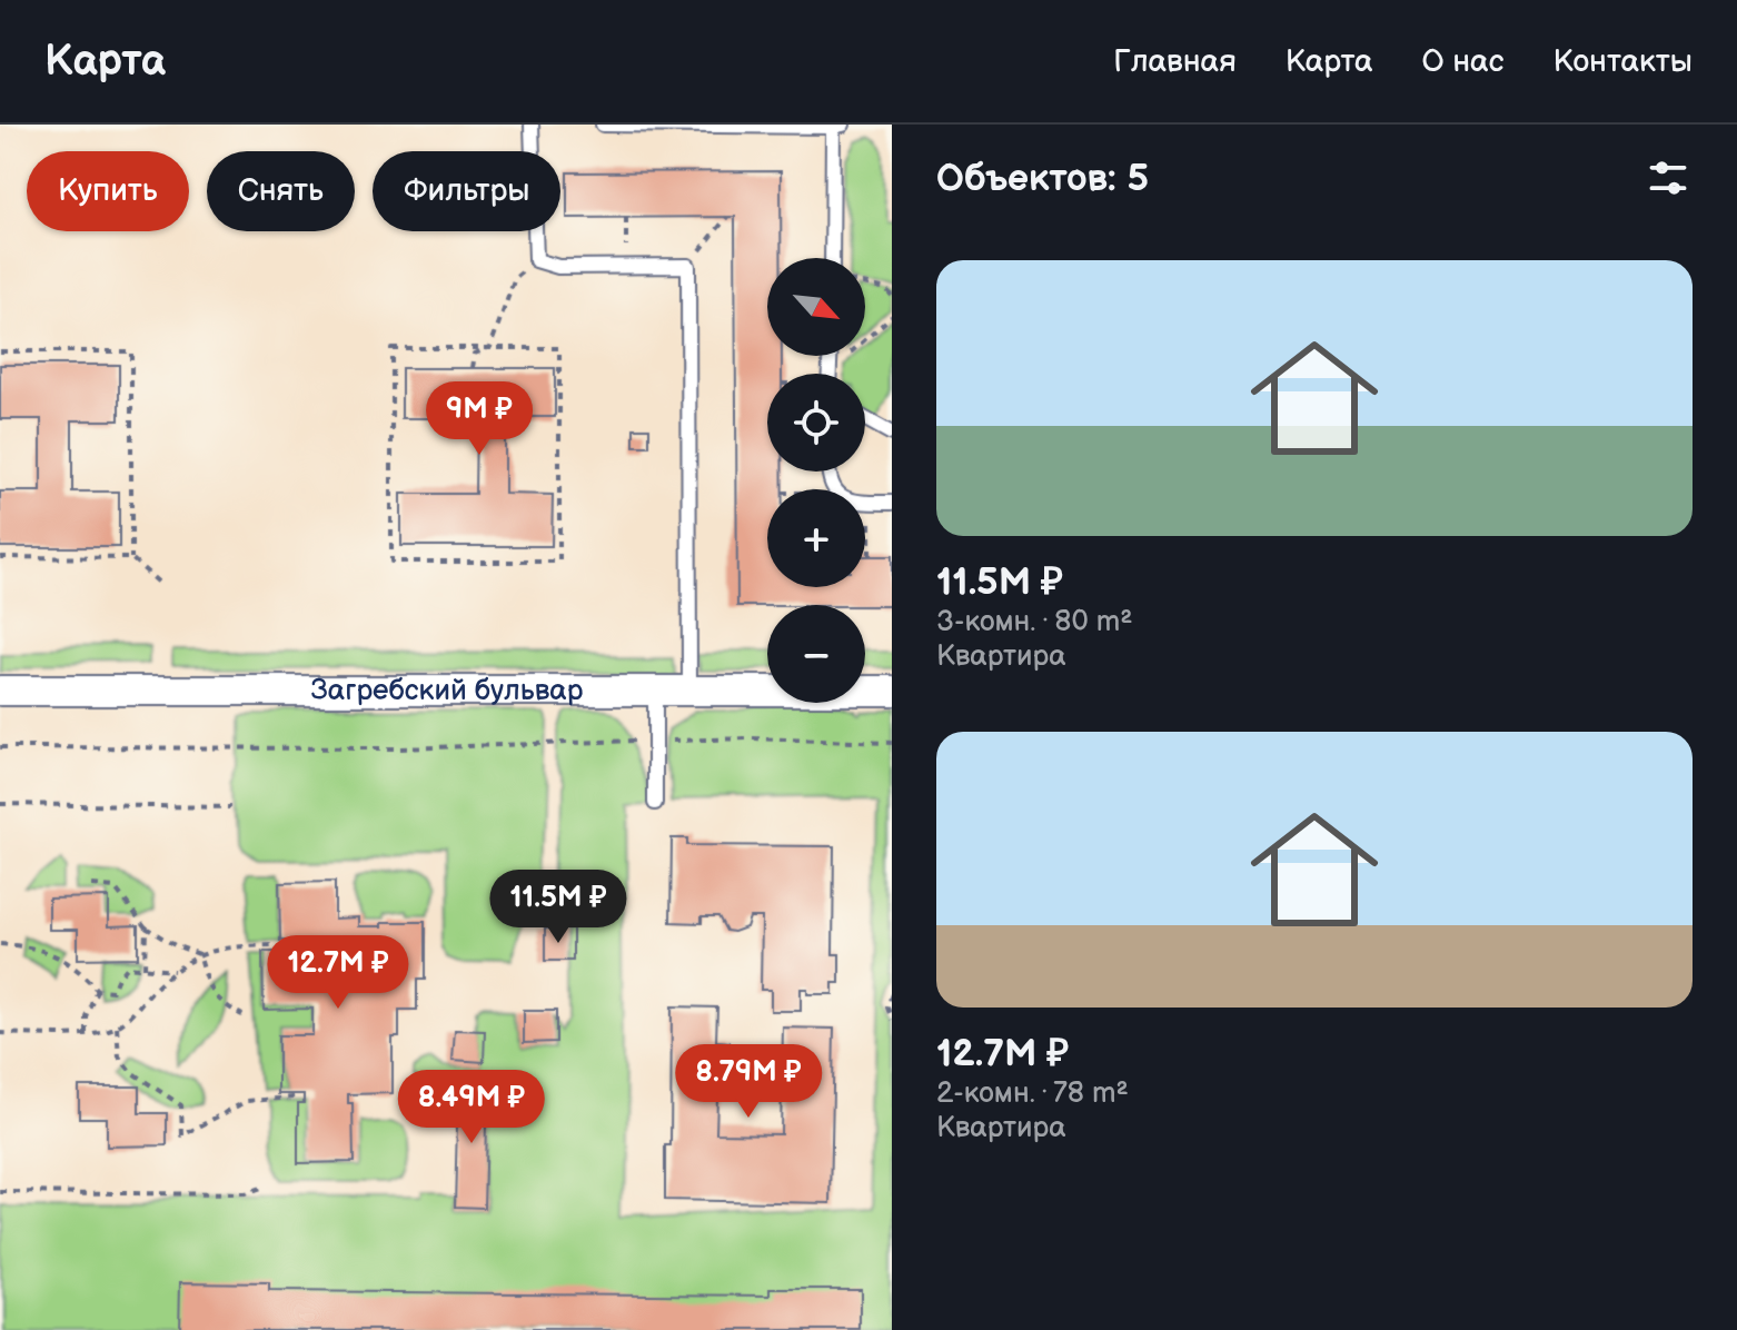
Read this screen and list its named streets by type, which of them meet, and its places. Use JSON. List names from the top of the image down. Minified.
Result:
{"streets":{"street":["Загребский бульвар"]},"north":"bottom right","page":{"header":"Карта","nav":["Главная","Карта","О нас","Контакты"],"heading":"Объектов: 5","chip":["Купить","Снять","Фильтры"],"list":[{"name":"11.5M ₽","note":"3-комн. · 80 m² · Квартира"},{"name":"12.7M ₽","note":"2-комн. · 78 m² · Квартира"}],"map_buttons":["+","−"],"price":["9M ₽","11.5M ₽","12.7M ₽","8.79M ₽","8.49M ₽"]}}
